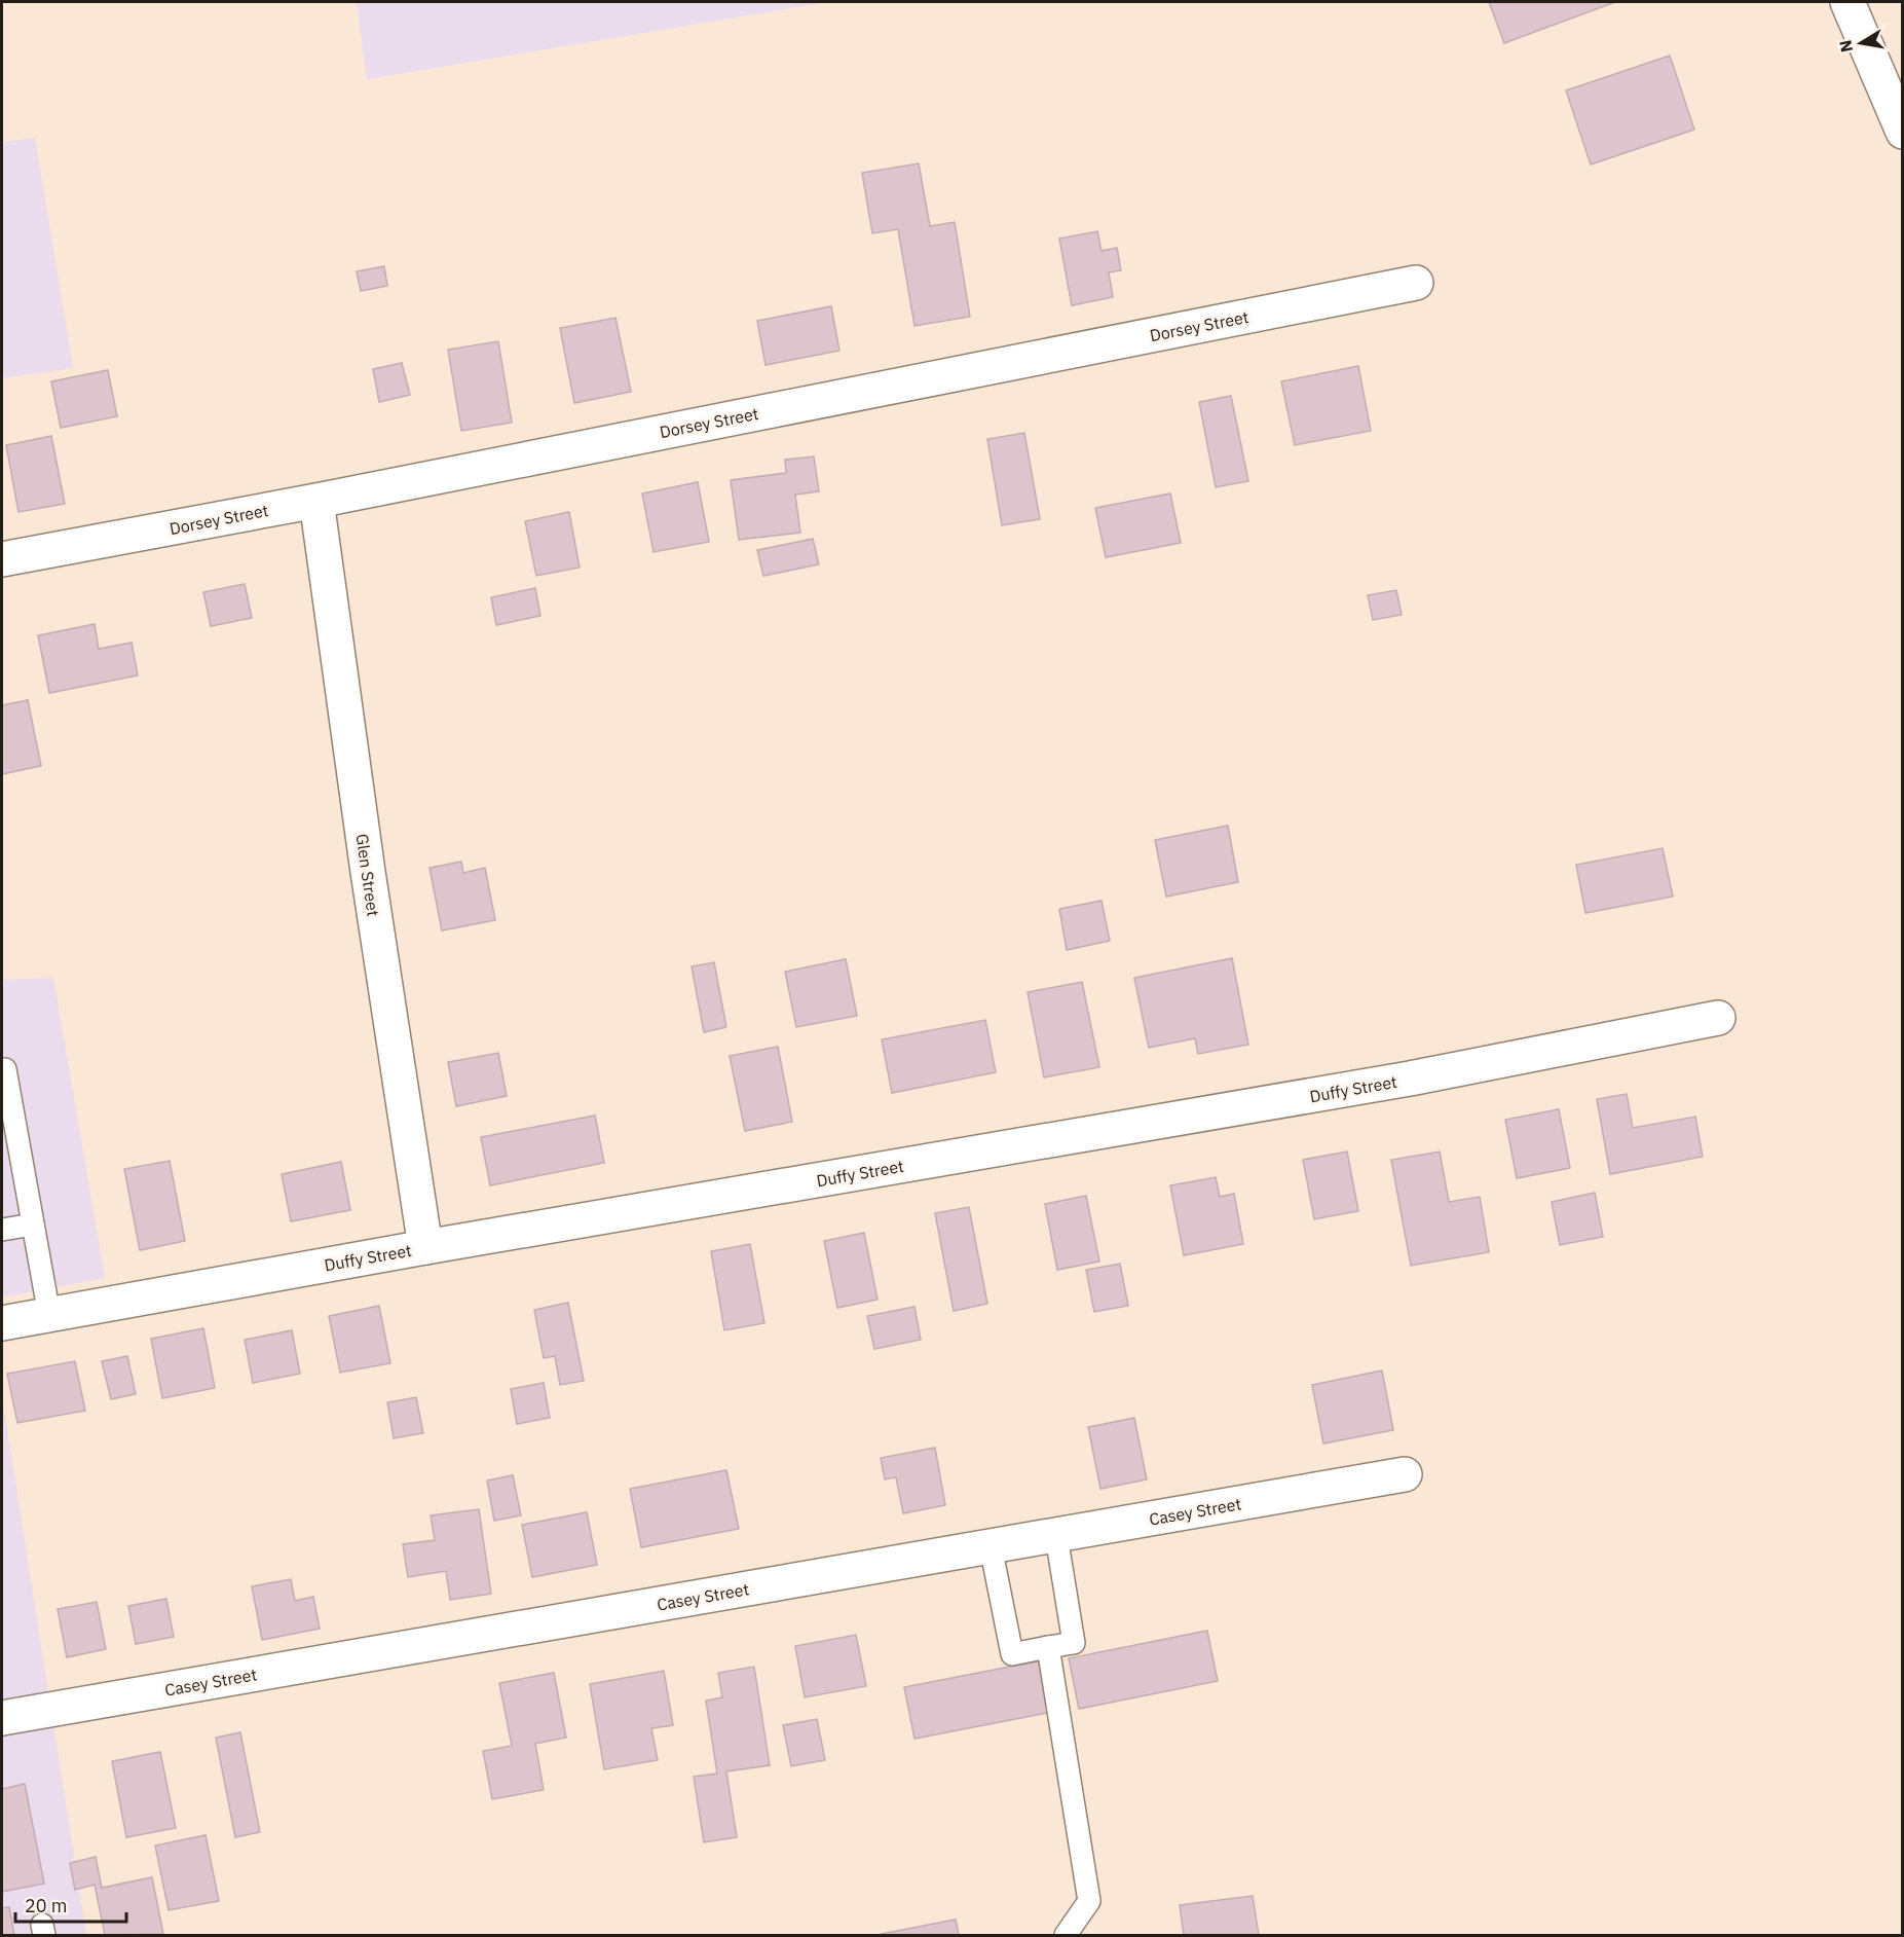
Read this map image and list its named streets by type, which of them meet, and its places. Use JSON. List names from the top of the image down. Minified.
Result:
{"streets":{"street":["Dorsey Street","Glen Street","Duffy Street","Casey Street"]},"crossings":[["Dorsey Street","Glen Street"],["Glen Street","Duffy Street"]],"scale_bar":"20 m","north":"left"}
